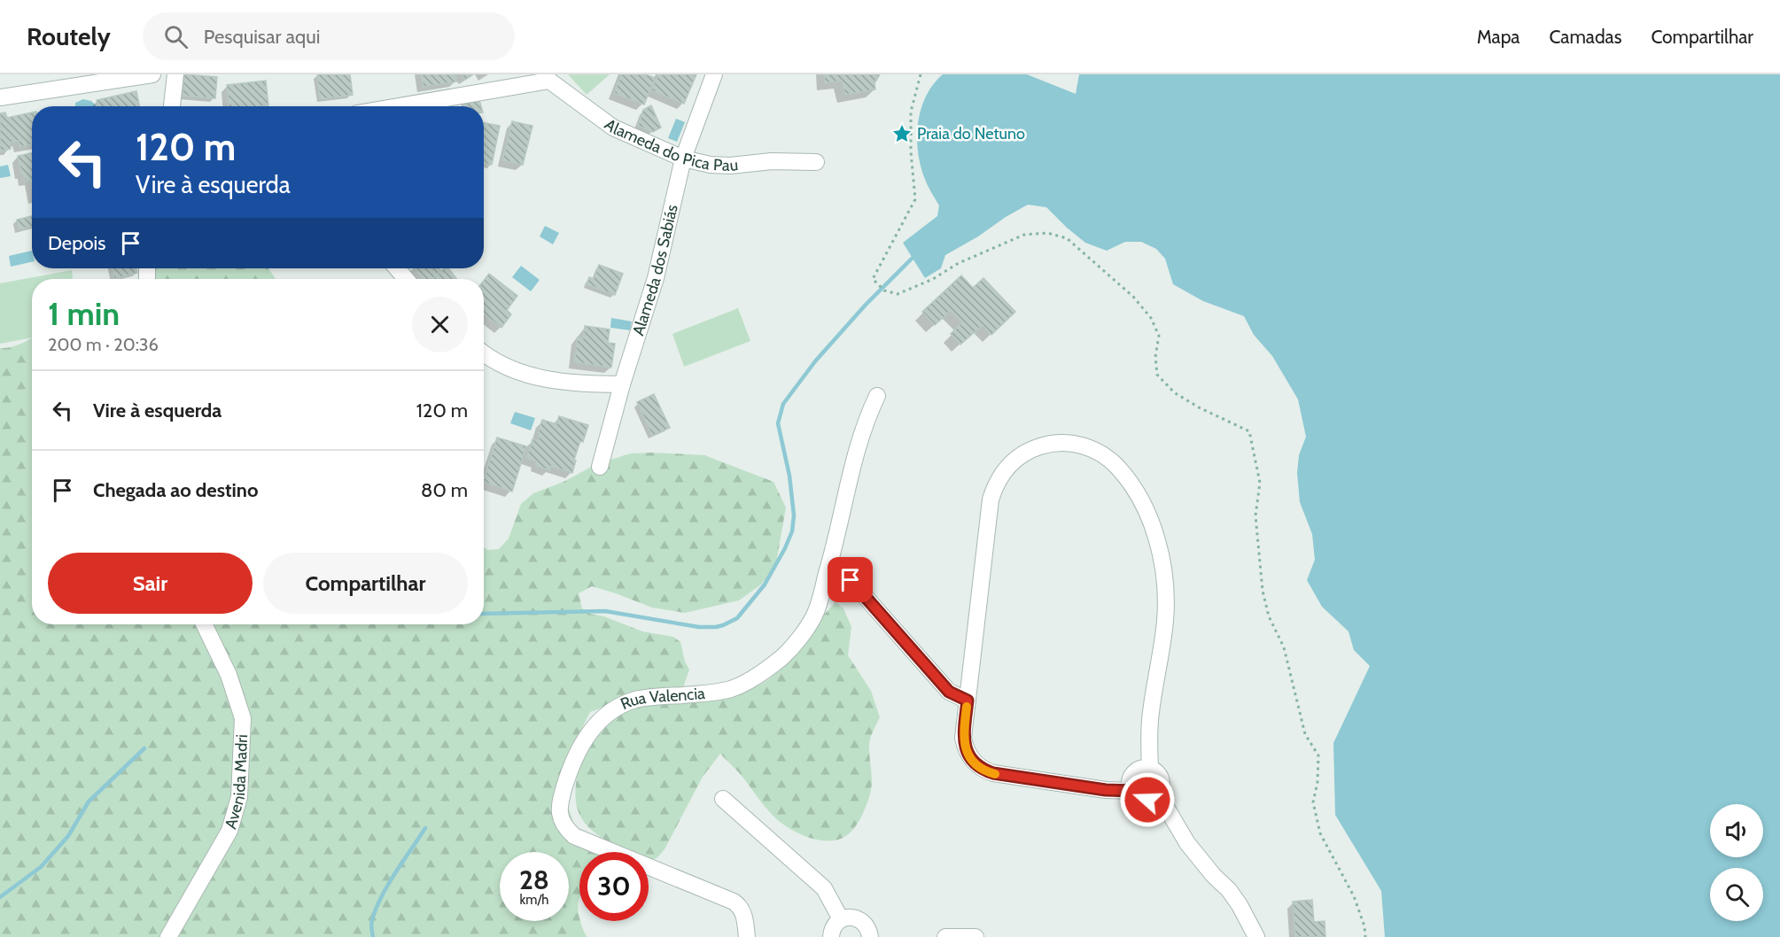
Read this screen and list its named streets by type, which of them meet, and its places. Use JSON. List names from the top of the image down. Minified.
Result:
{"streets":{"street":["Alameda do Pica Pau","Alameda dos Sabiás","Rua Valencia","Avenida Madri"]},"crossings":[["Alameda do Pica Pau","Alameda dos Sabiás"]],"places":{"place":["Praia do Netuno"]},"page":{"header":"Routely","search":"Pesquisar aqui","nav":["Mapa","Camadas","Compartilhar"],"turn":["120 m","Vire à esquerda"],"then":"Depois","heading":["1 min","200 m · 20:36"],"list":[{"name":"Vire à esquerda","value":"120 m"},{"name":"Chegada ao destino","value":"80 m"}],"buttons":["Sair","Compartilhar"],"speed":"28 km/h","limit":"30"}}
